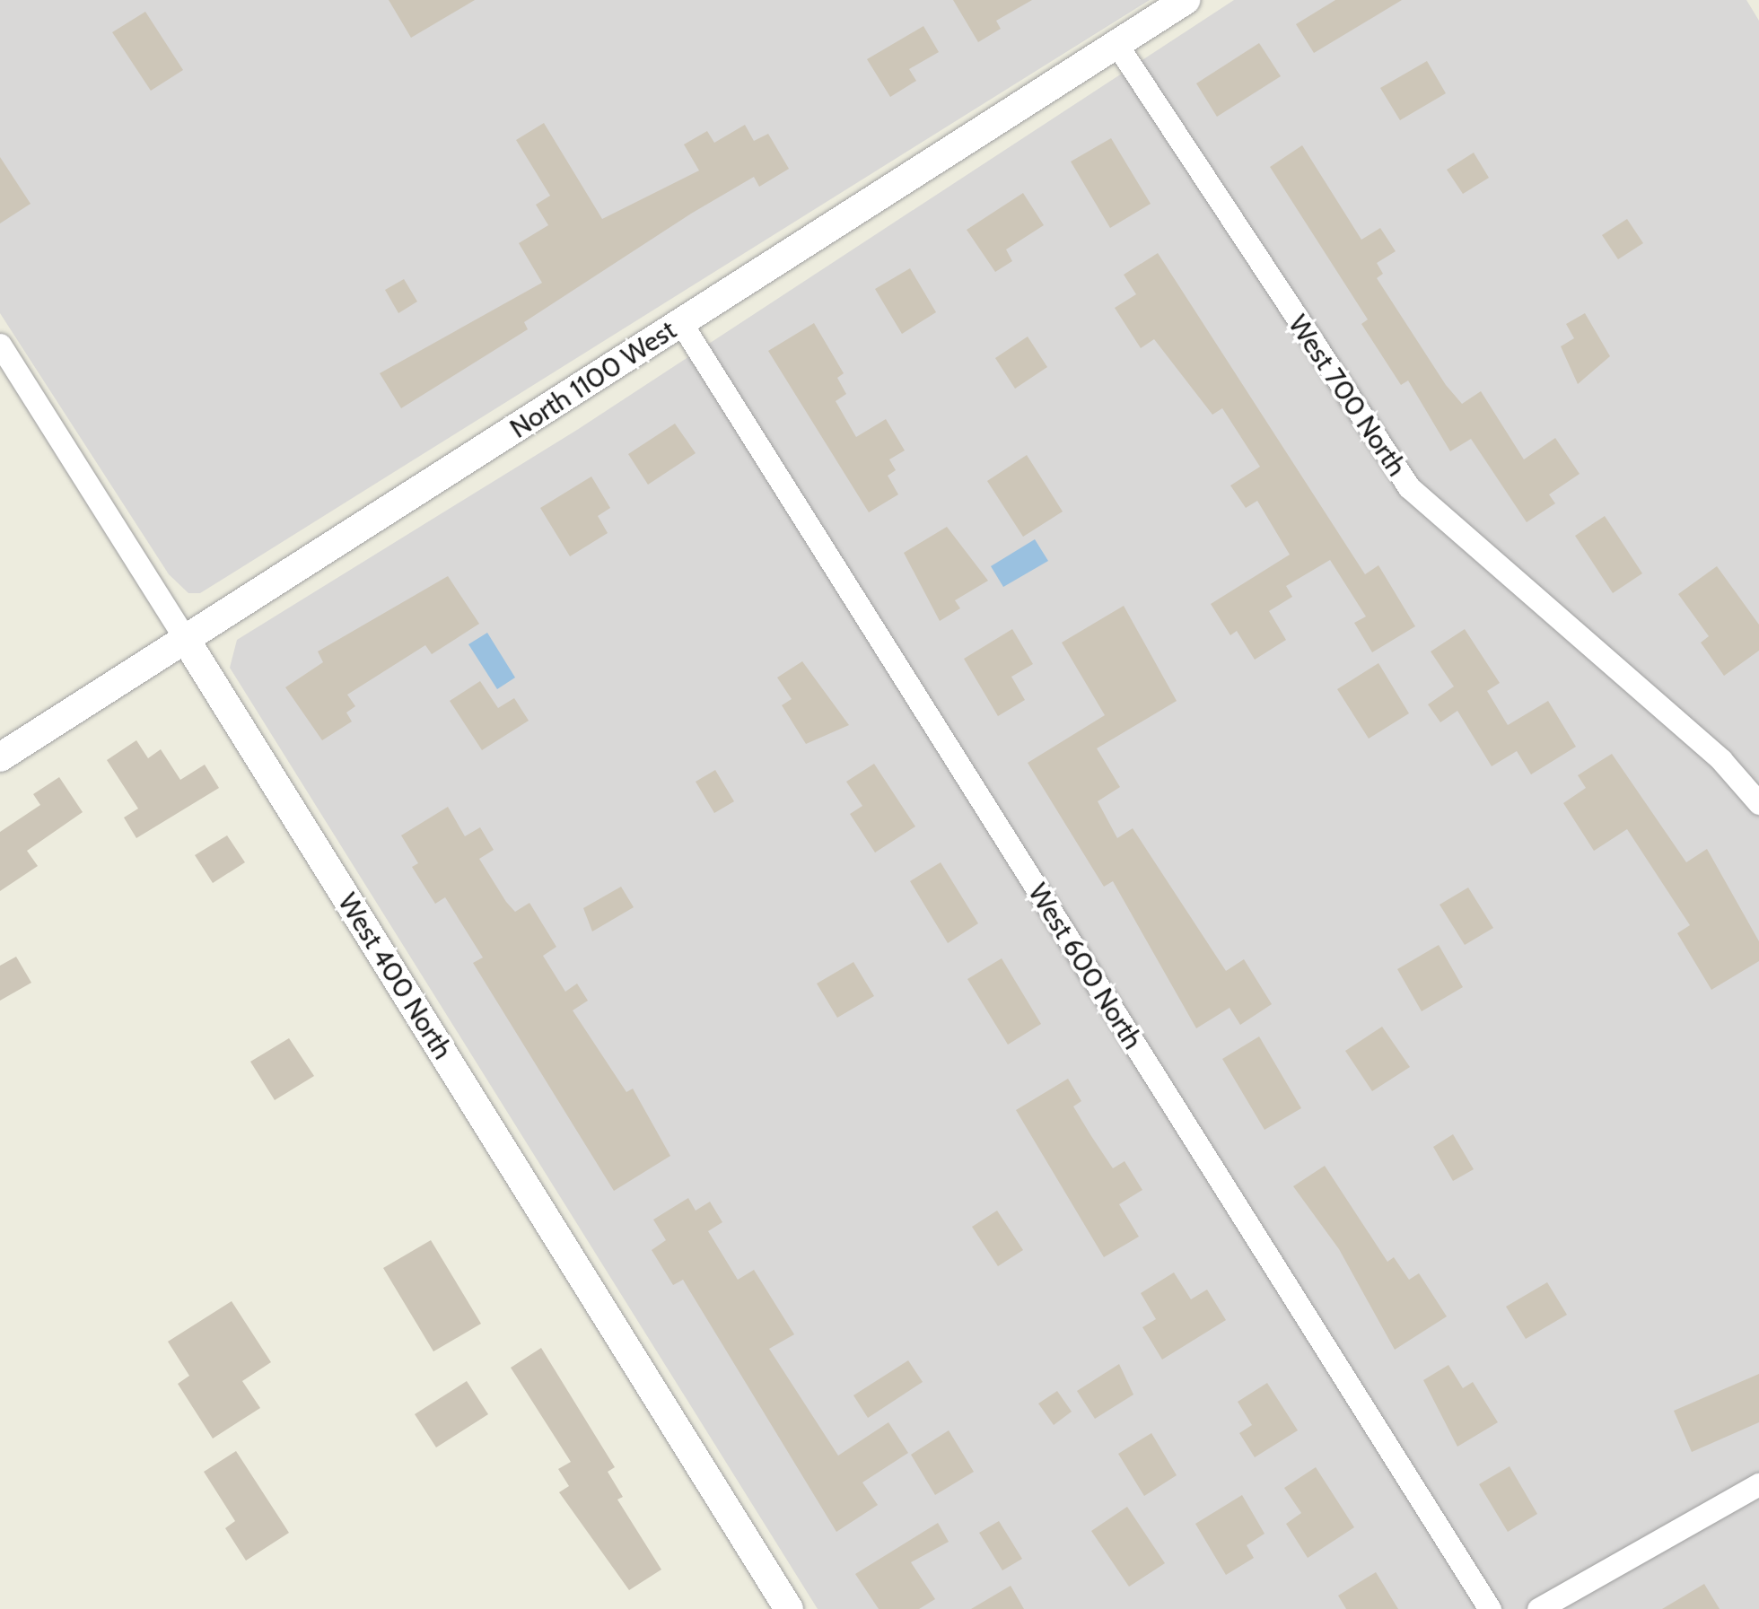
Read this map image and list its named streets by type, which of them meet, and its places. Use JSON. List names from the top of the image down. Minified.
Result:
{"streets":{"street":["North 1100 West","West 700 North","West 600 North","West 400 North"]},"crossings":[["North 1100 West","West 700 North"],["North 1100 West","West 600 North"],["North 1100 West","West 400 North"]]}
